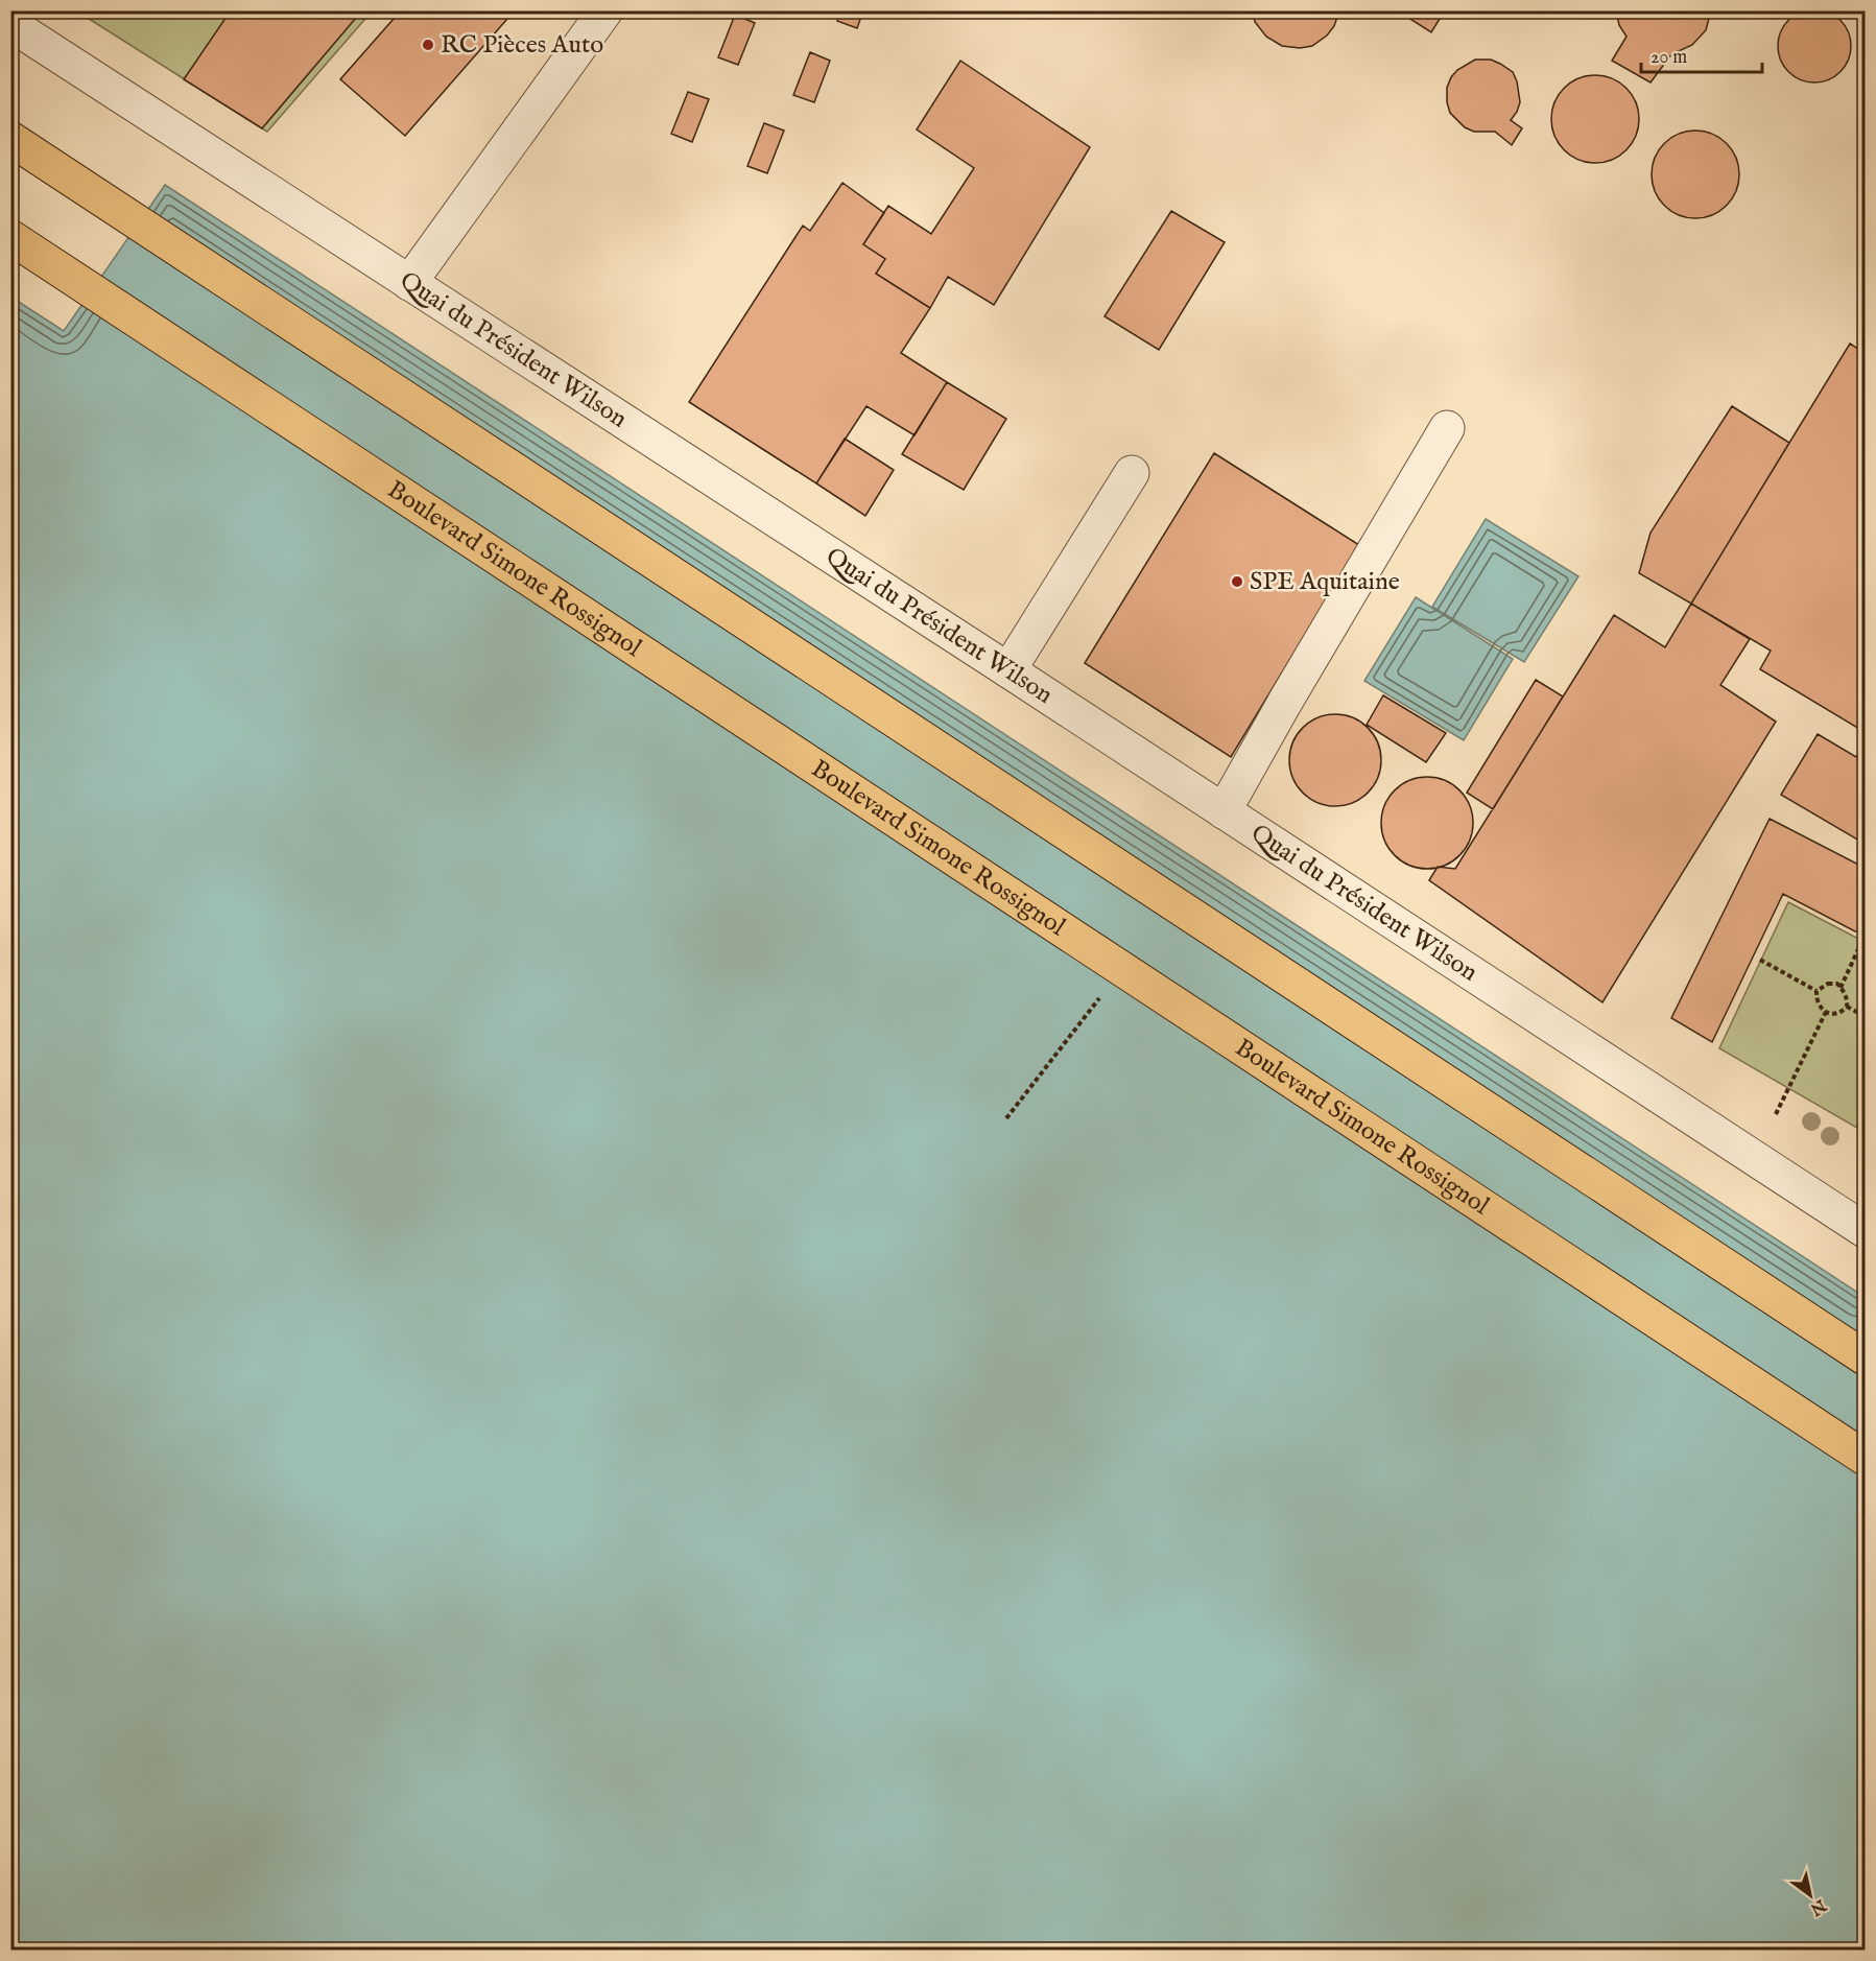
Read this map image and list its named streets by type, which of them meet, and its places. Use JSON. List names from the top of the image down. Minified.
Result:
{"streets":{"main road":["Boulevard Simone Rossignol"],"street":["Quai du Président Wilson"]},"places":["RC Pièces Auto","SPE Aquitaine"],"scale_bar":"20 m","north":"bottom right"}
